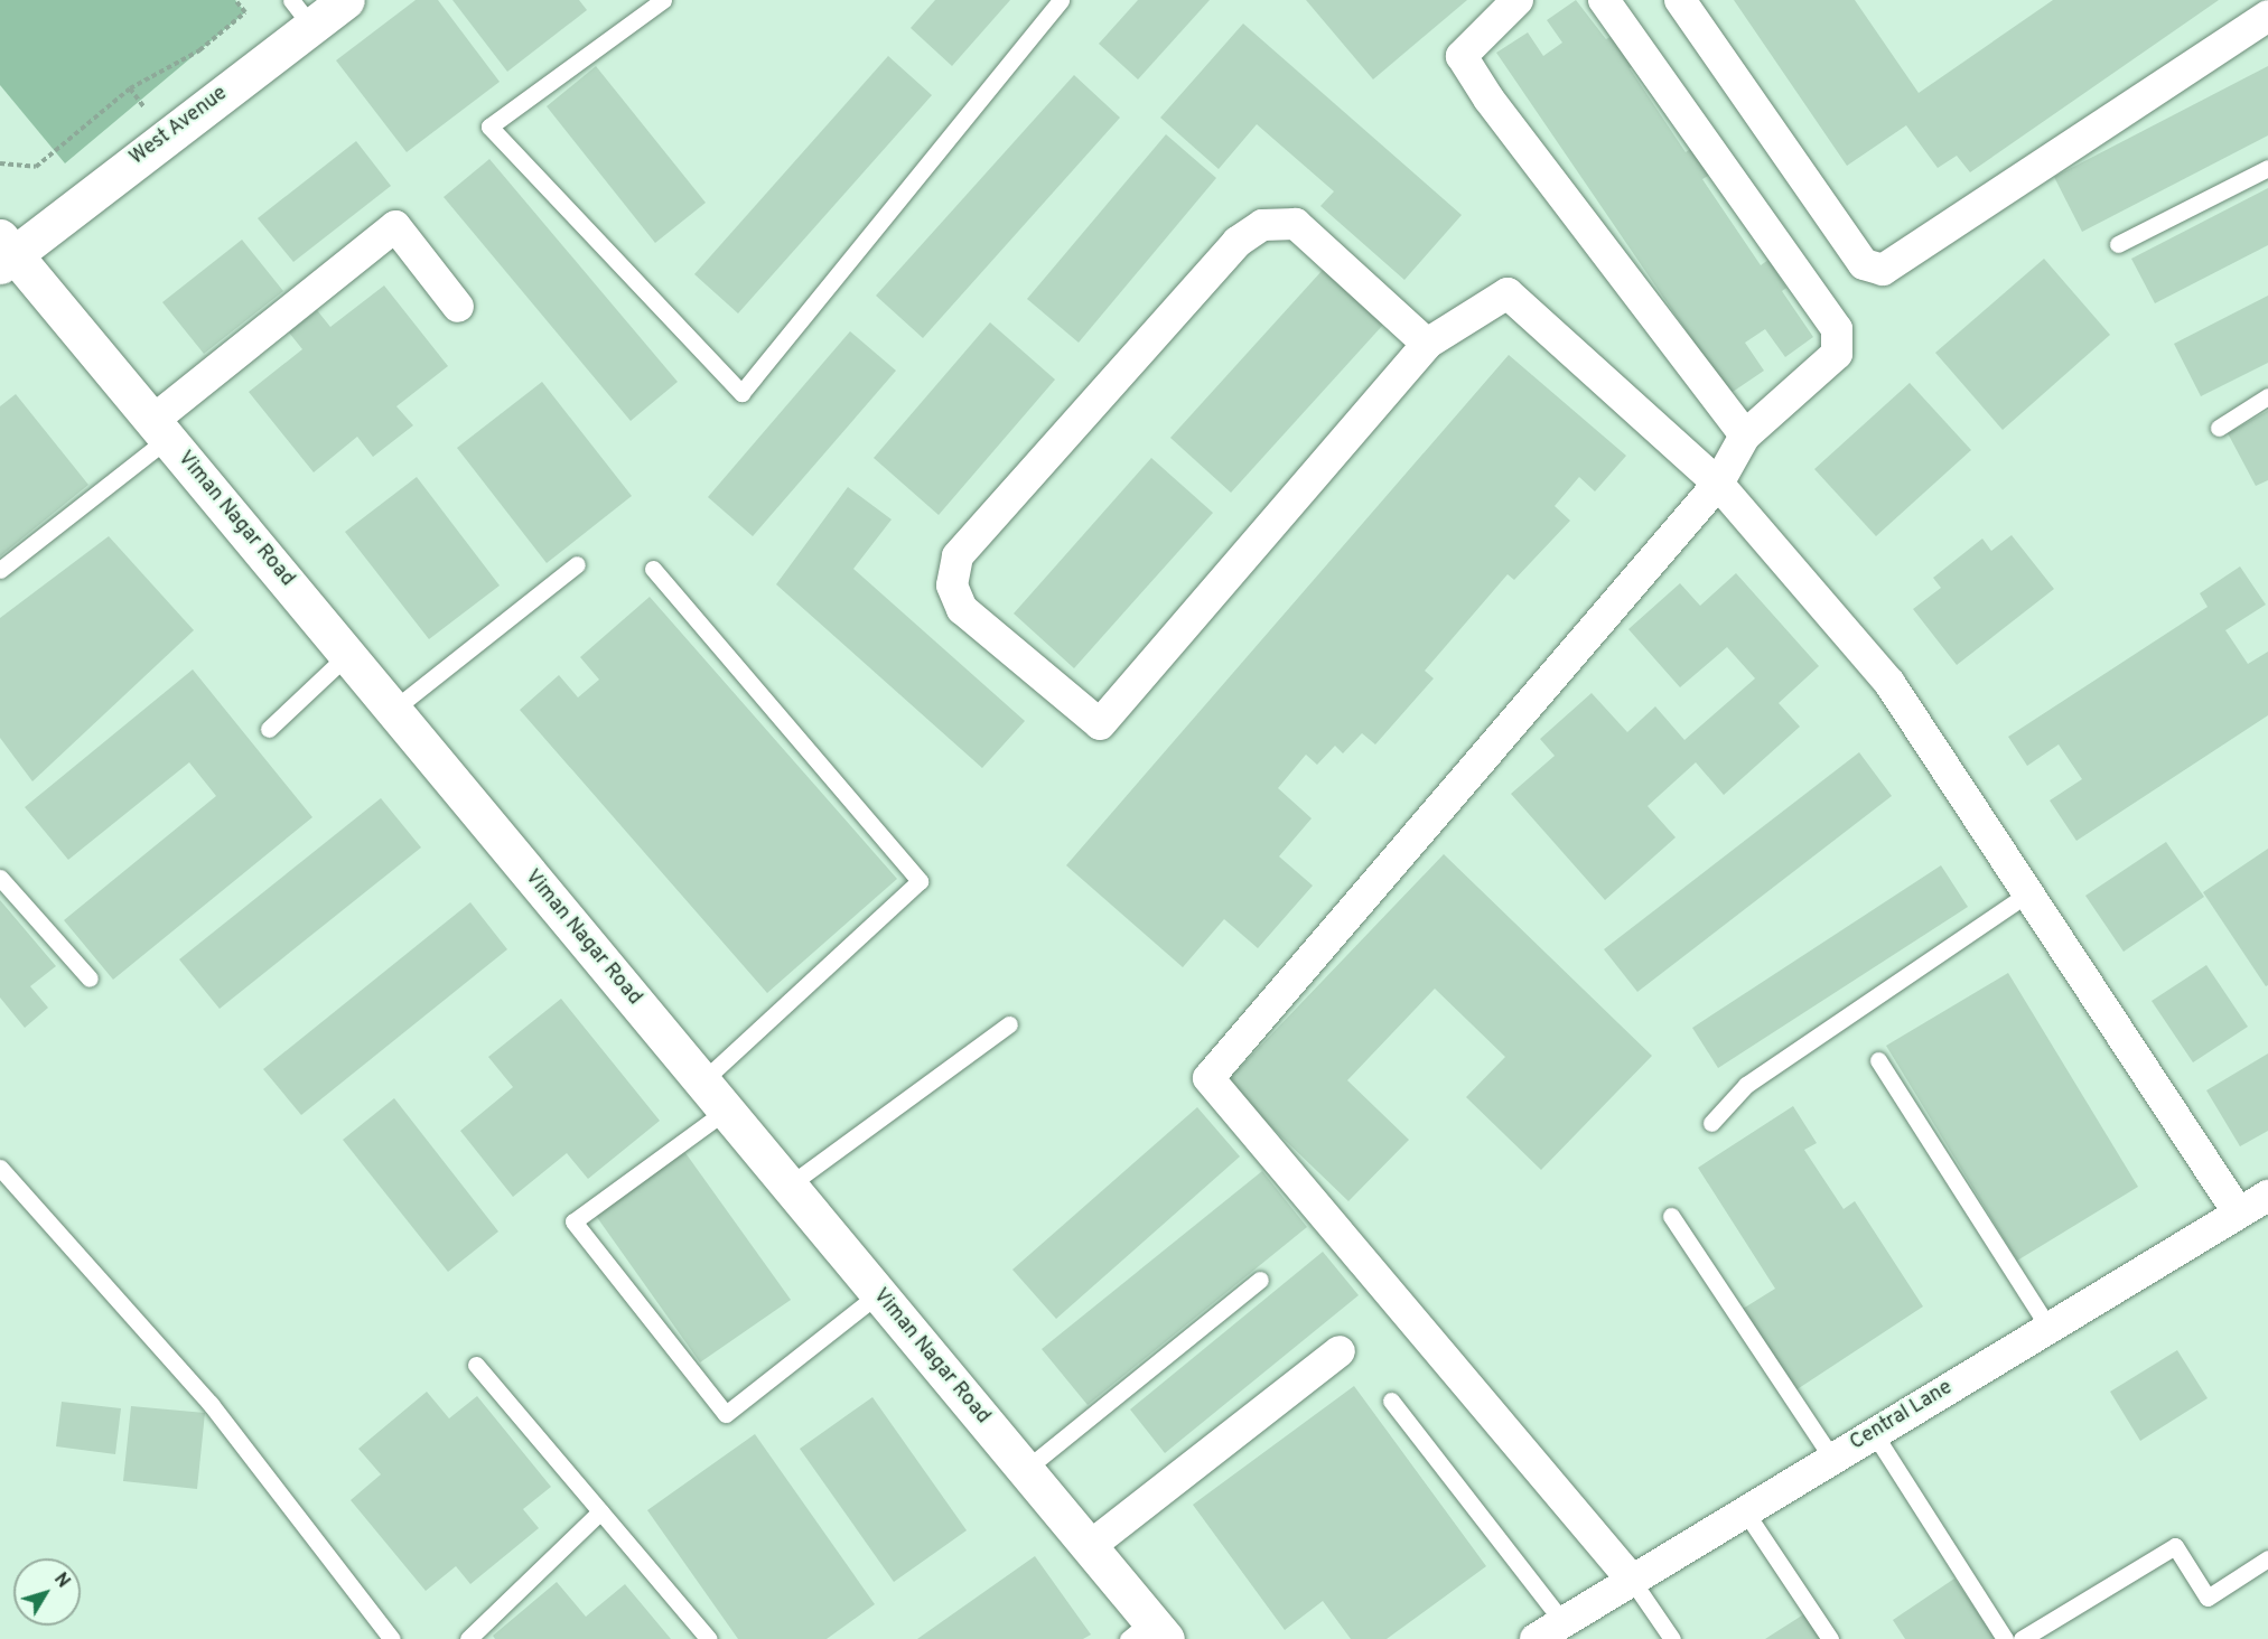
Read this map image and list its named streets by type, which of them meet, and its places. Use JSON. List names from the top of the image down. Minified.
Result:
{"streets":{"street":["West Avenue","Viman Nagar Road","Central Lane"]},"crossings":[["West Avenue","Viman Nagar Road"]],"north":"top right"}
